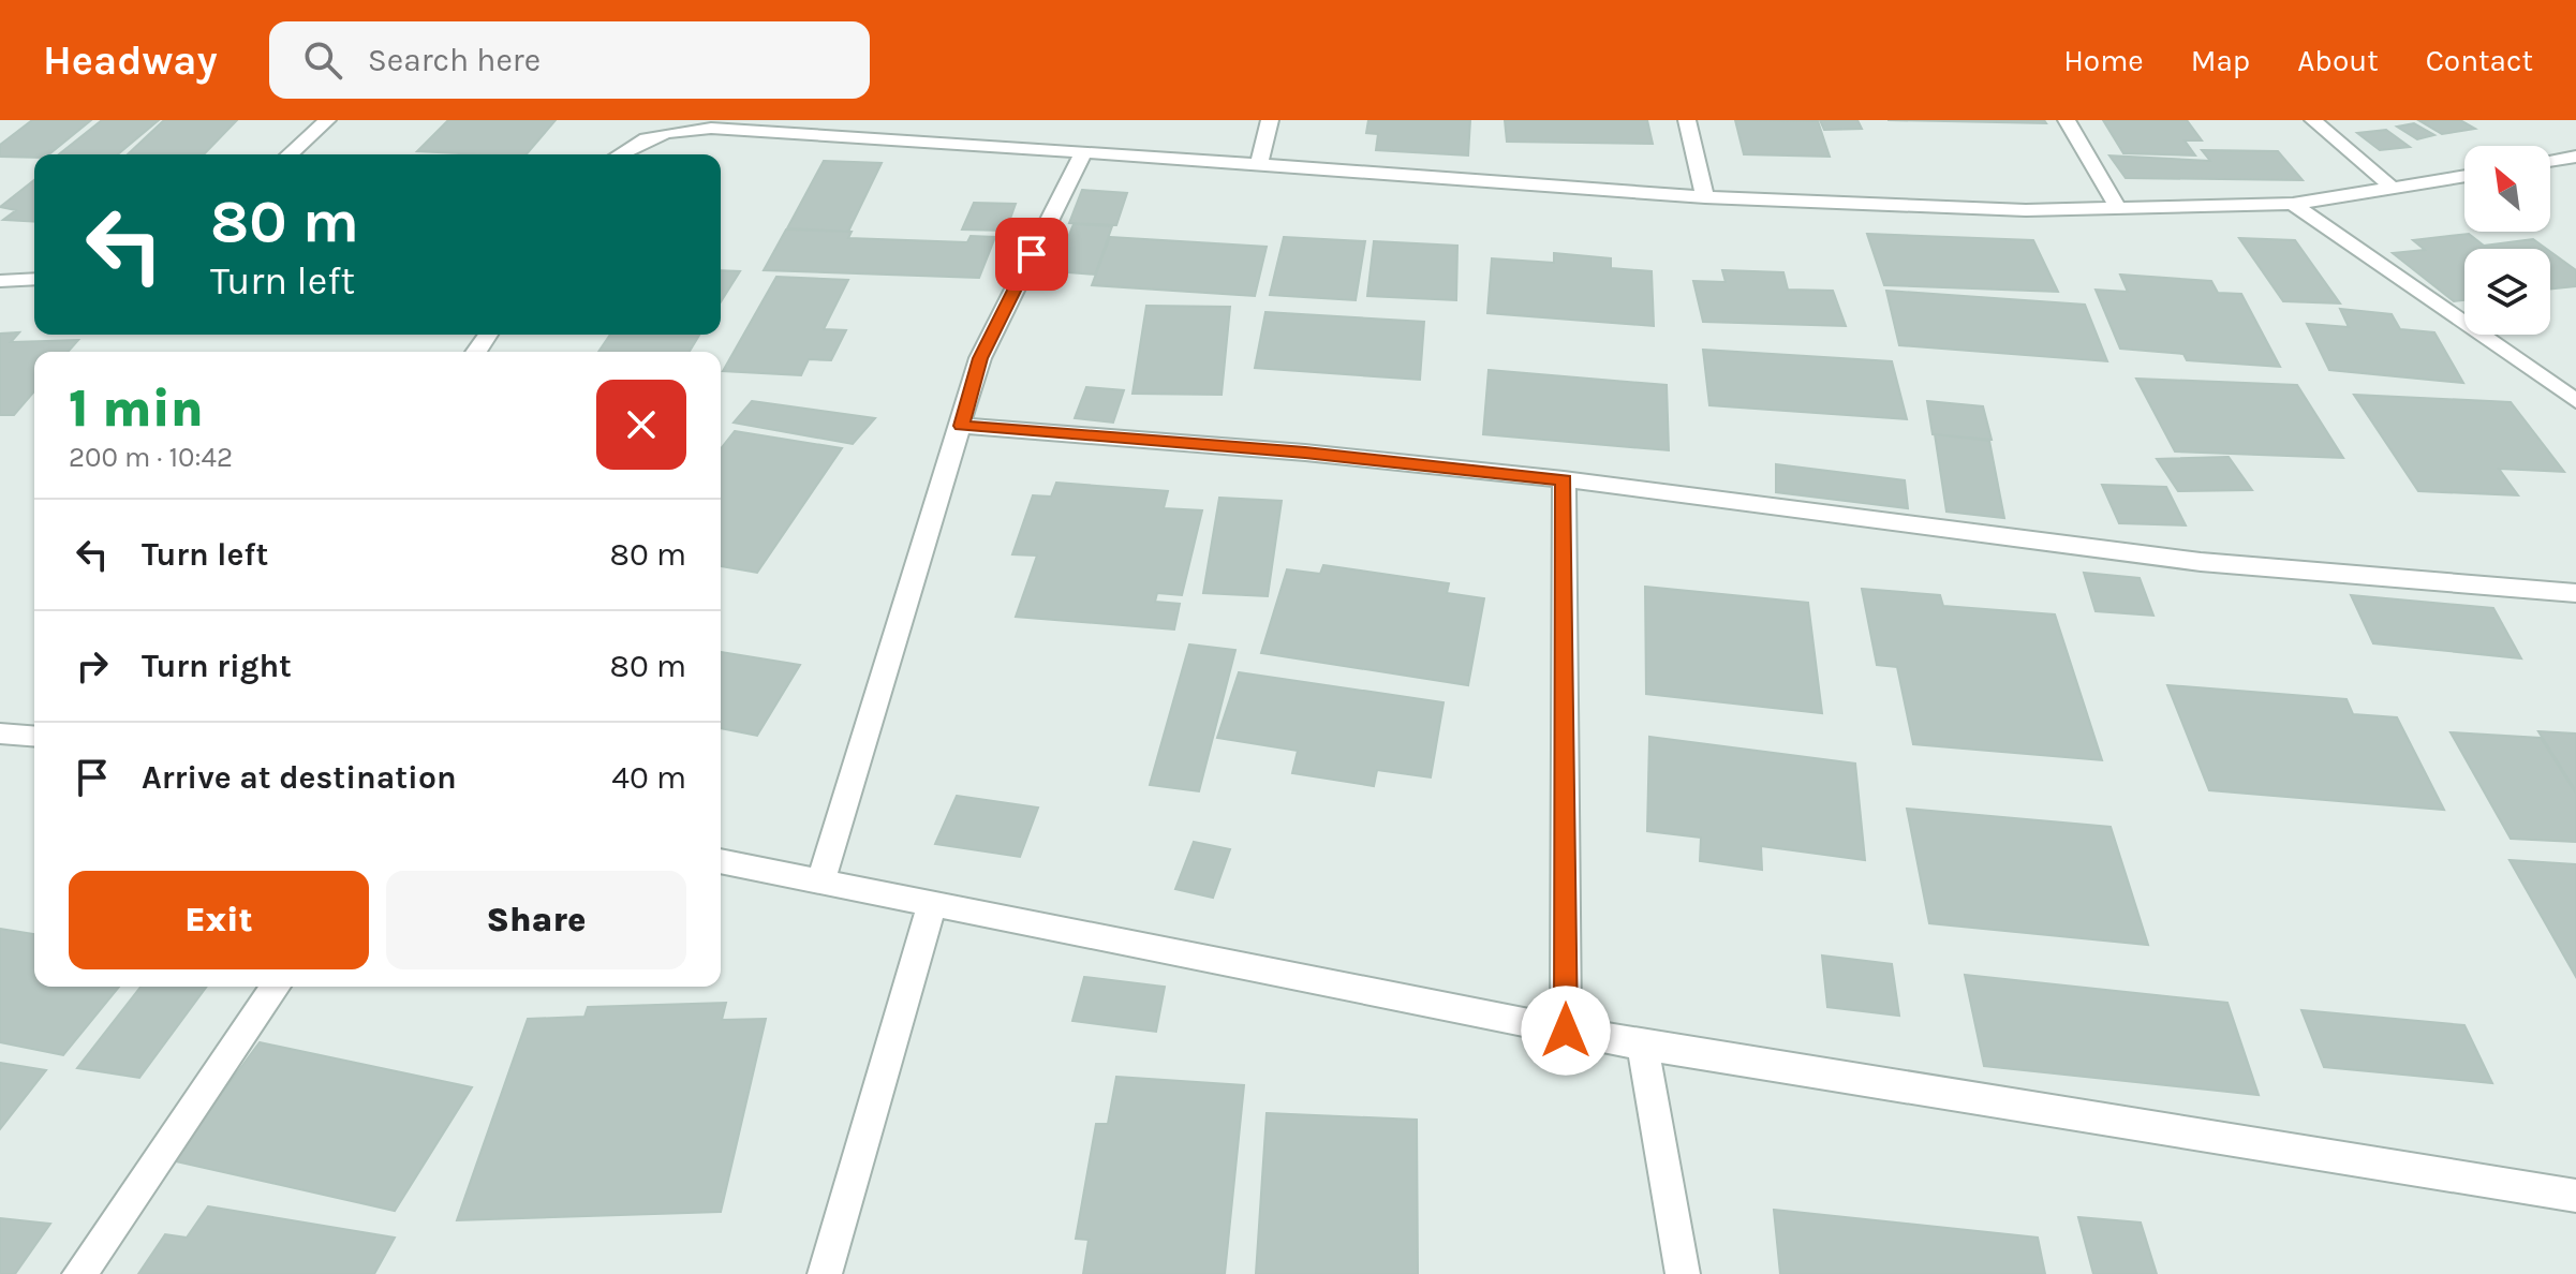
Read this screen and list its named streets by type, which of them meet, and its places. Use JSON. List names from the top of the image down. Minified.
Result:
{"north":"top left","page":{"header":"Headway","search":"Search here","nav":["Home","Map","About","Contact"],"turn":["80 m","Turn left"],"heading":["1 min","200 m · 10:42"],"list":[{"name":"Turn left","value":"80 m"},{"name":"Turn right","value":"80 m"},{"name":"Arrive at destination","value":"40 m"}],"buttons":["Exit","Share"]}}
